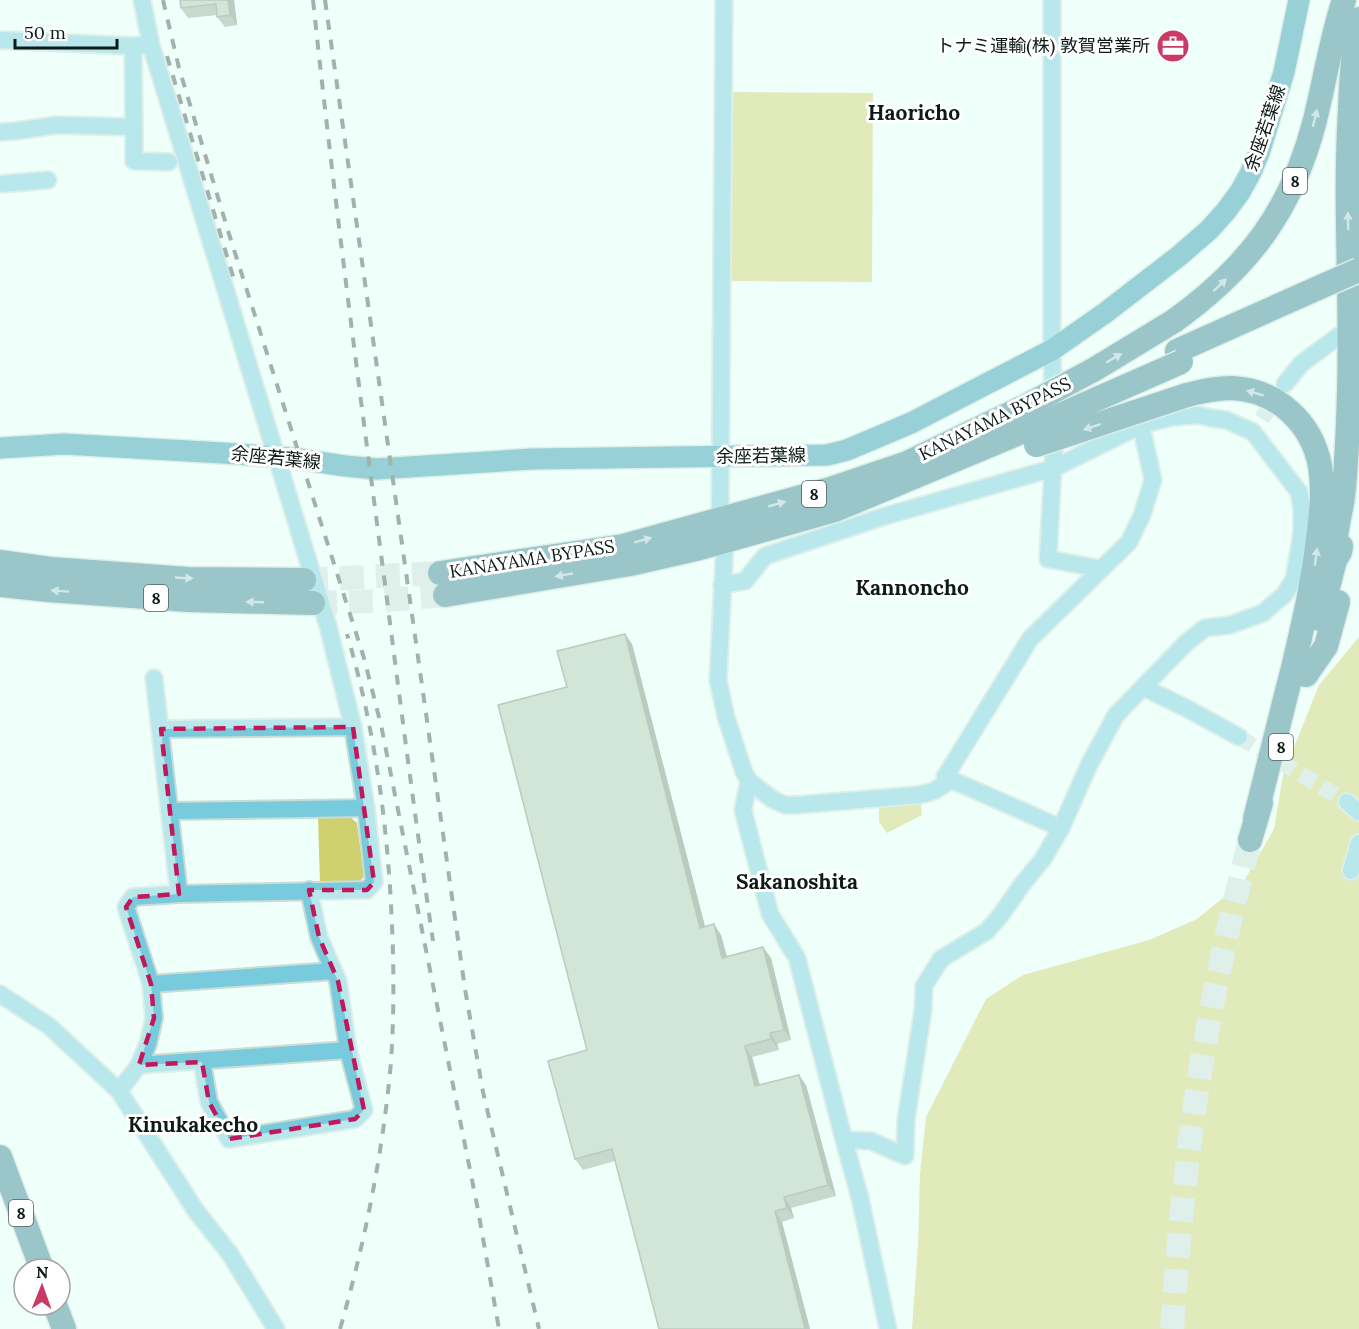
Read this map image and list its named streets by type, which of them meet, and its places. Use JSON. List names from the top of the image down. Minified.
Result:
{"streets":{"highway":["8","KANAYAMA BYPASS"],"main road":["余座若葉線"]},"crossings":[["8","KANAYAMA BYPASS"]],"districts":["Haoricho","Kannoncho","Sakanoshita","Kinukakecho"],"places":{"office":["トナミ運輸(株) 敦賀営業所"]},"scale_bar":"50 m","north":"top"}
